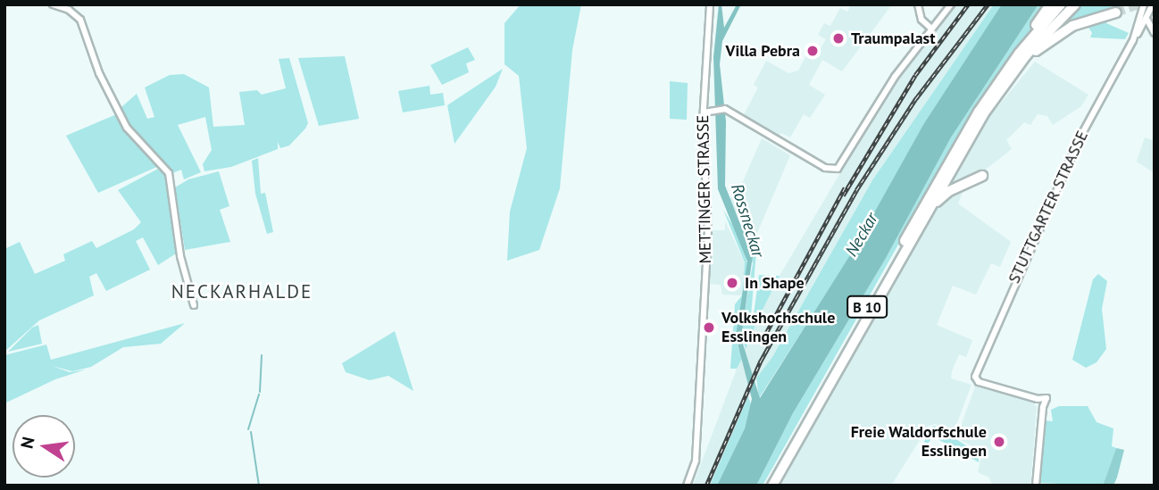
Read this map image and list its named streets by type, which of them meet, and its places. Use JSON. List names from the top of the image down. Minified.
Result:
{"streets":{"highway":["B 10"],"street":["METTINGER STRASSE","STUTTGARTER STRASSE"]},"districts":["NECKARHALDE"],"water":["Rossneckar","Neckar"],"places":["Traumpalast","Villa Pebra","In Shape","Volkshochschule Esslingen","Freie Waldorfschule Esslingen"],"north":"left"}
